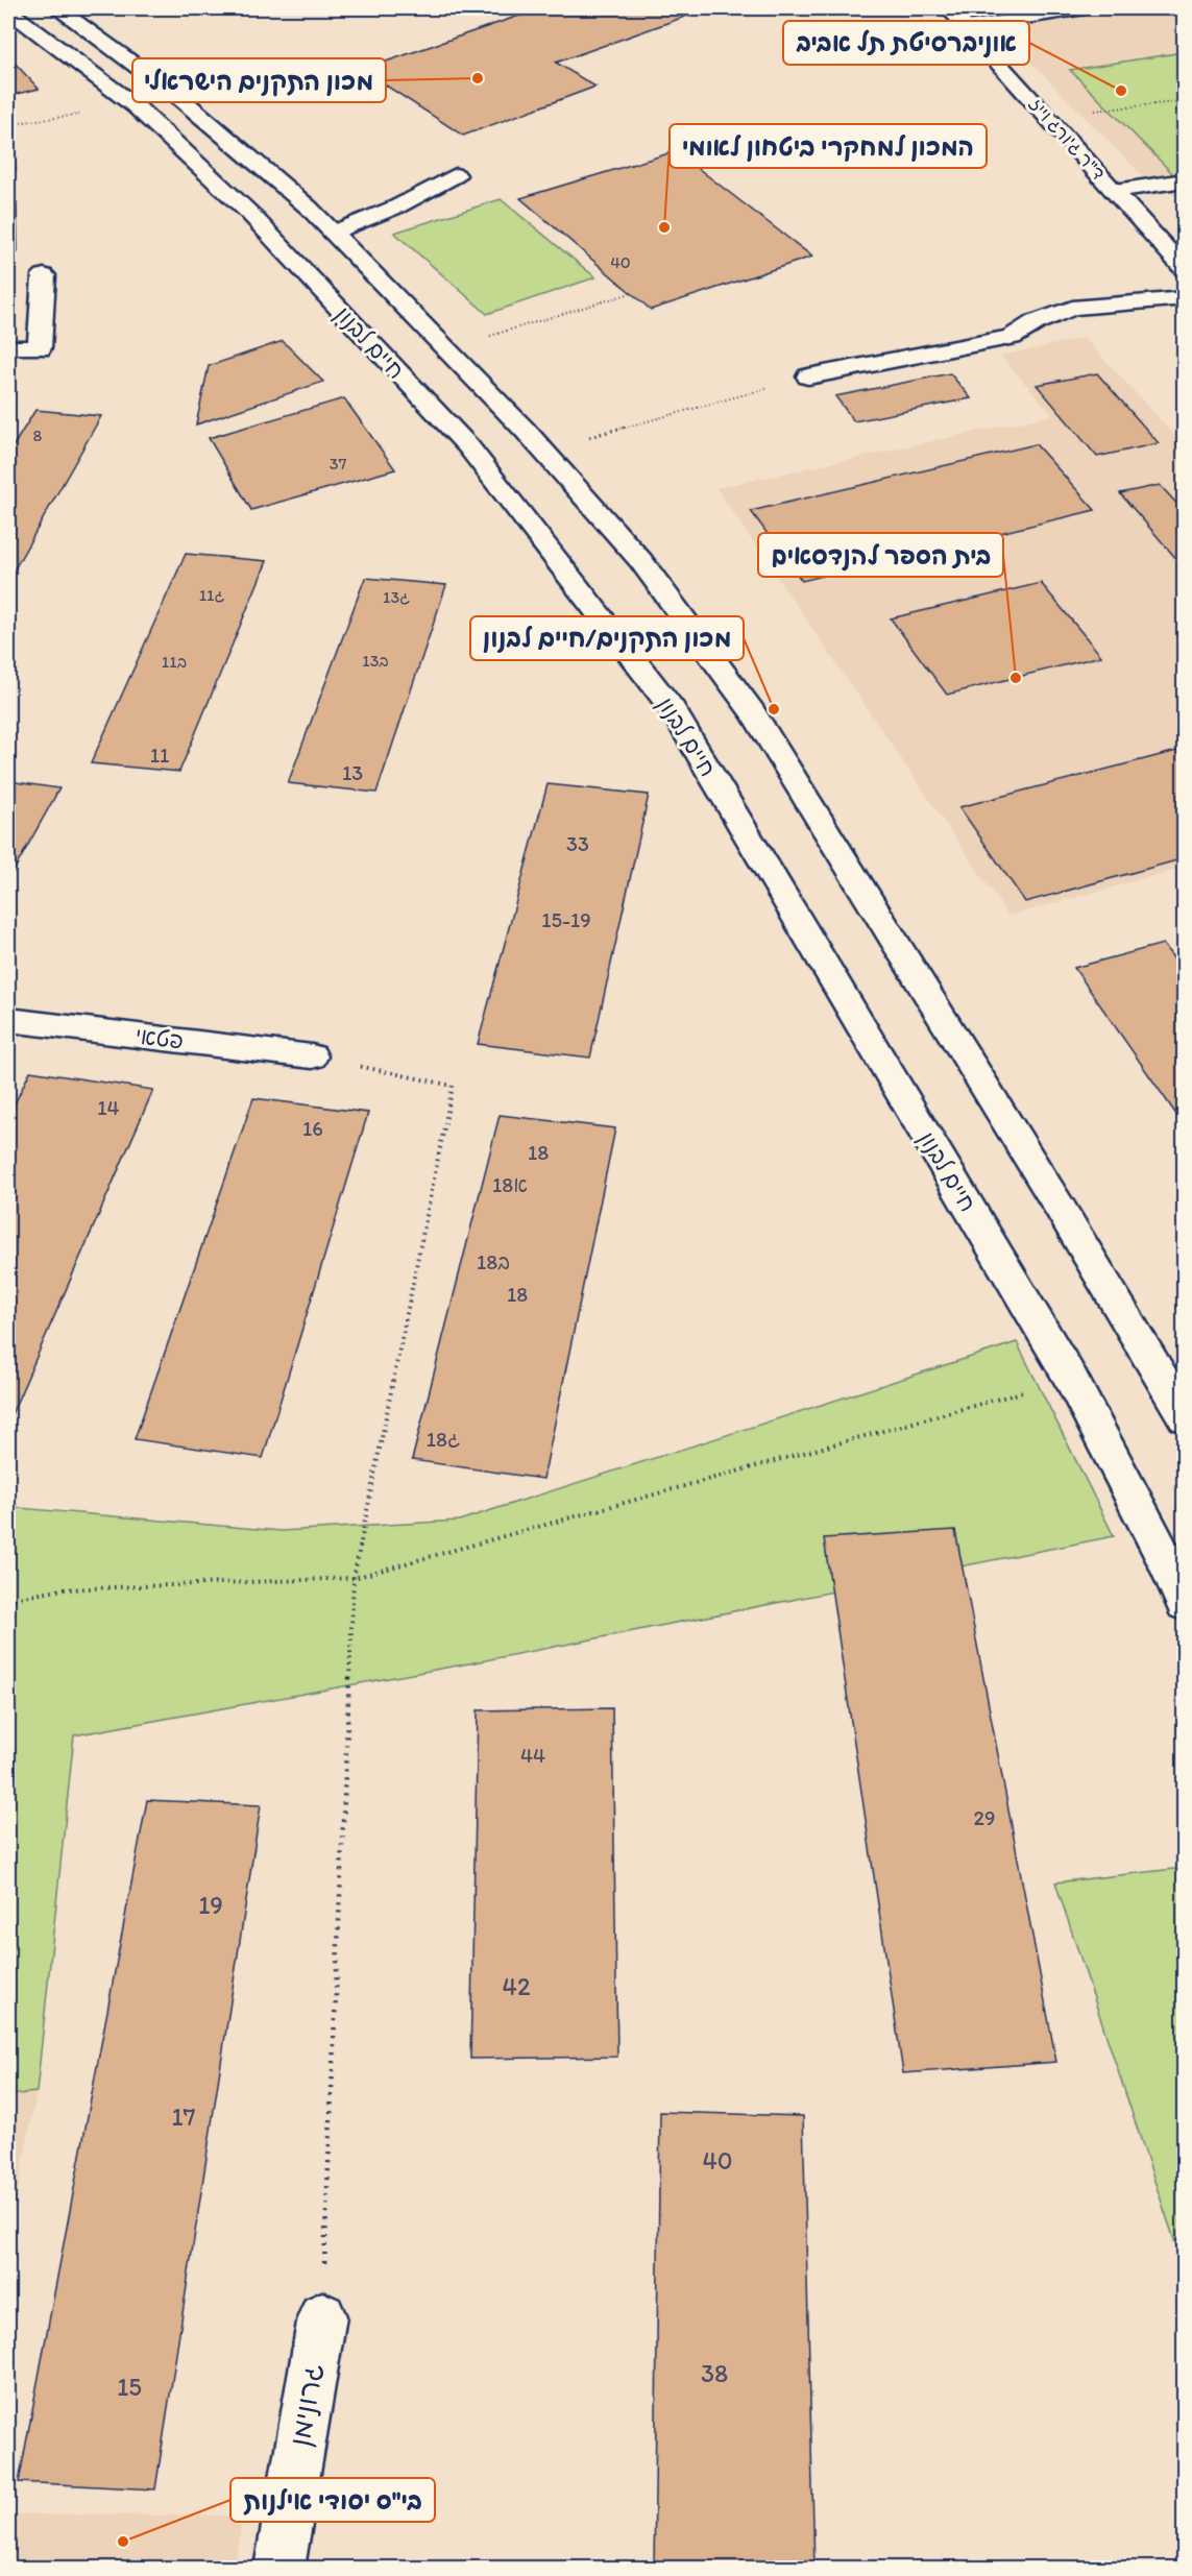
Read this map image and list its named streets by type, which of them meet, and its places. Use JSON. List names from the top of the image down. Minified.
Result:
{"streets":{"main road":["ד\"ר ג'ורג וייז","חיים לבנון","פטאי","גרונימן"]},"places":["מכון התקנים הישראלי","אוניברסיטת תל אביב","המכון למחקרי ביטחון לאומי","בית הספר להנדסאים","מכון התקנים/חיים לבנון","בי\"ס יסודי אילנות"],"house_numbers":["40","8","37","11ג","13ג","13ב","11ב","11","13","33","15-19","14","16","18","18א","18ב","18","18ג","44","29","19","42","17","40","38","15"]}
